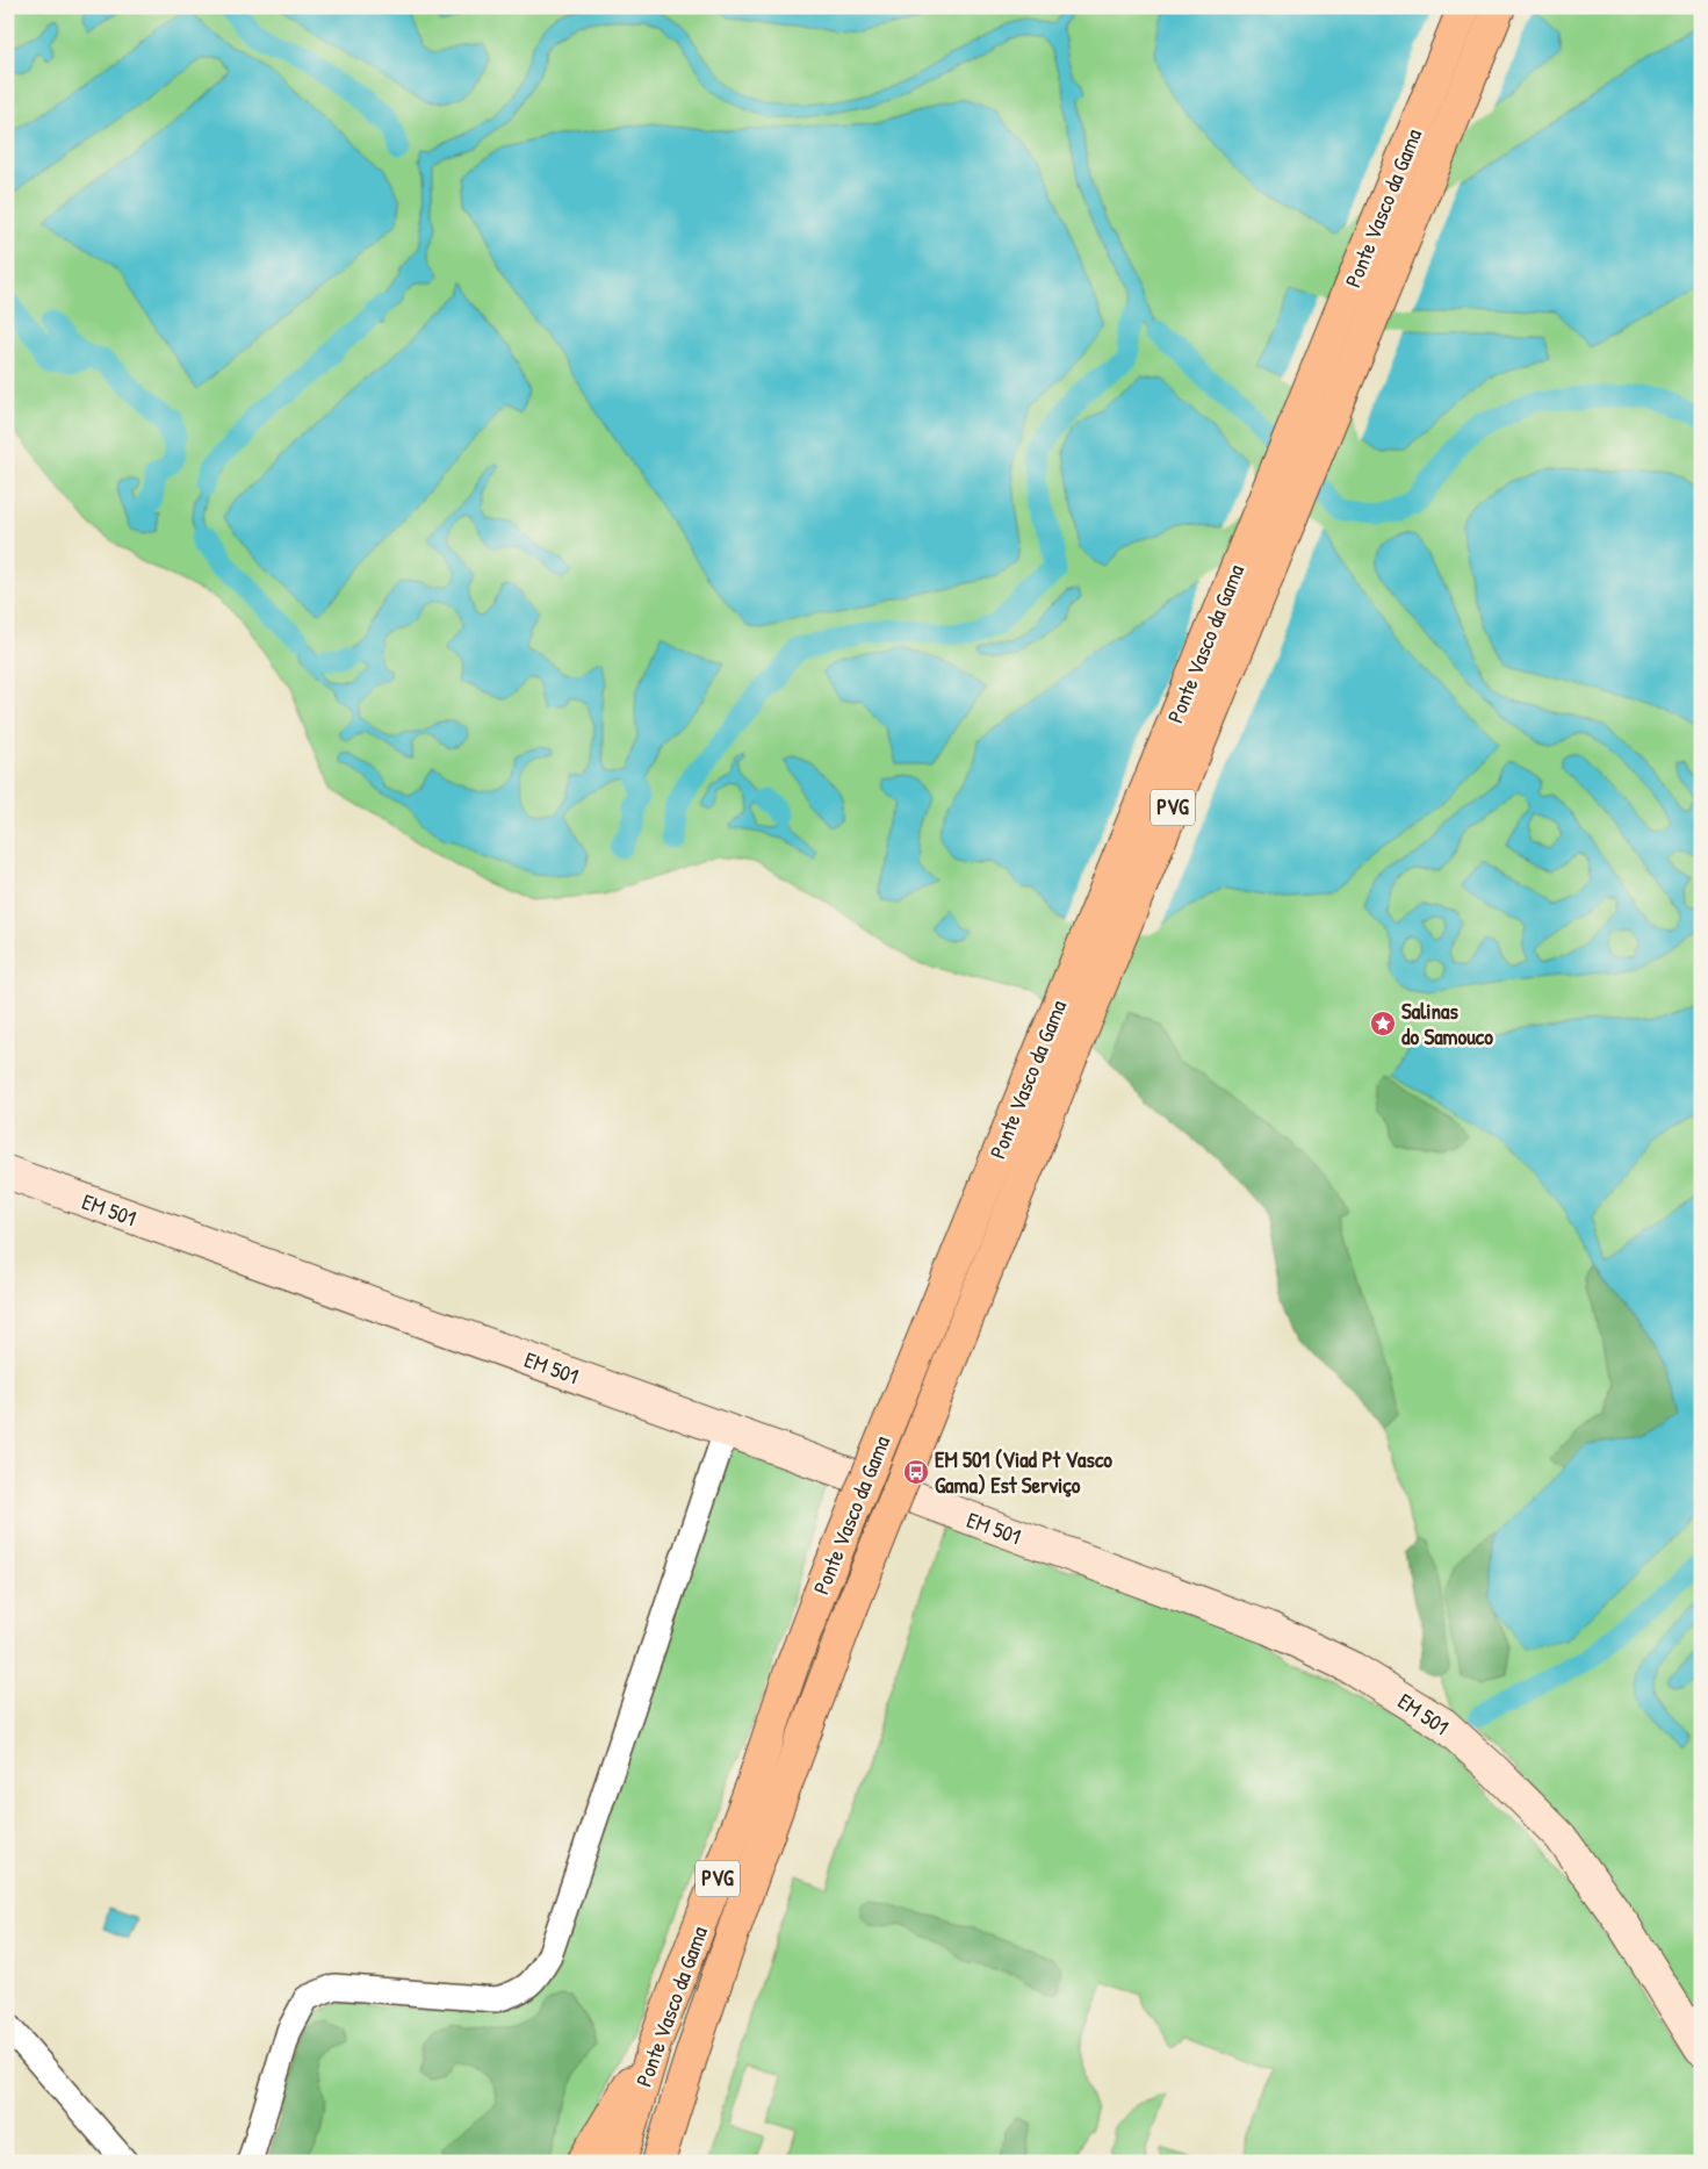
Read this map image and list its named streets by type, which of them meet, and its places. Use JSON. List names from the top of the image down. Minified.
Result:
{"streets":{"highway":["Ponte Vasco da Gama","PVG"],"main road":["EM 501"]},"places":{"place":["Salinas do Samouco"],"bus stop":["EM 501 (Viad Pt Vasco Gama) Est Serviço"]}}
